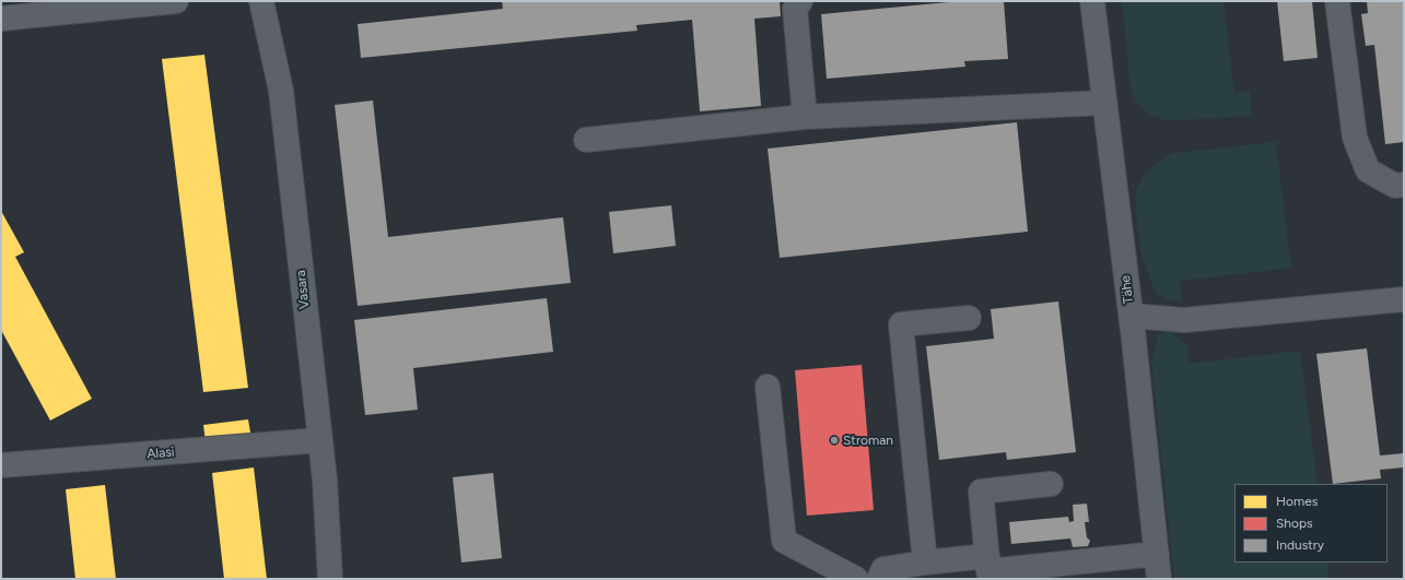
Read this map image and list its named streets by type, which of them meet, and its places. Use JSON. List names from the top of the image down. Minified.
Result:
{"streets":{"street":["Vasara","Tähe","Alasi"]},"crossings":[["Vasara","Alasi"]],"places":["Stroman"],"legend":["Homes","Shops","Industry"]}
